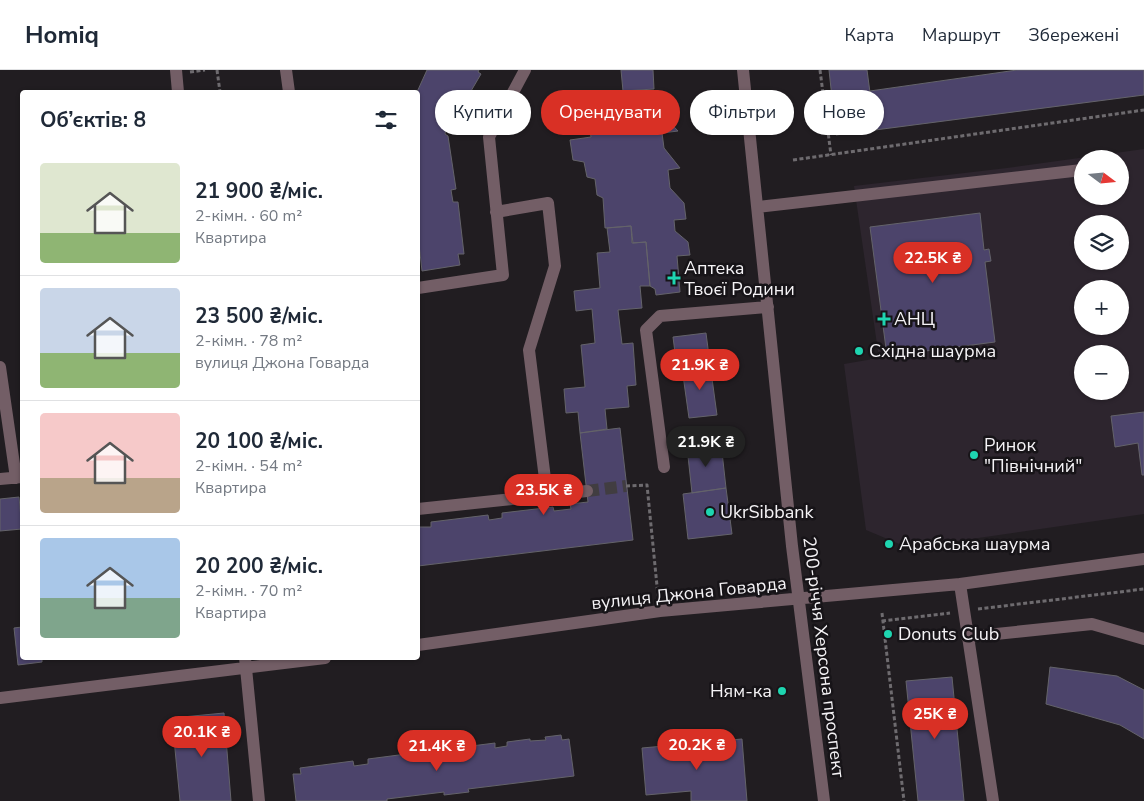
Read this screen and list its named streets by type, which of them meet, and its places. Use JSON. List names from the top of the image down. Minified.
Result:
{"streets":{"street":["вулиця Джона Говарда","200-річчя Херсона проспект"]},"crossings":[["вулиця Джона Говарда","200-річчя Херсона проспект"]],"places":{"health":["Аптека Твоєї Родини","АНЦ"],"other":["Східна шаурма","Ринок \"Північний\"","UkrSibbank","Арабська шаурма","Donuts Club","Ням-ка"]},"north":"right","page":{"header":"Homiq","nav":["Карта","Маршрут","Збережені"],"chip":["Купити","Орендувати","Фільтри","Нове"],"heading":"Об’єктів: 8","map_buttons":["+","−"],"list":[{"name":"21 900 ₴/міс.","note":"2-кімн. · 60 m² · Квартира"},{"name":"23 500 ₴/міс.","note":"2-кімн. · 78 m² · вулиця Джона Говарда"},{"name":"20 100 ₴/міс.","note":"2-кімн. · 54 m² · Квартира"},{"name":"20 200 ₴/міс.","note":"2-кімн. · 70 m² · Квартира"}],"price":["22.5K ₴","21.9K ₴","21.9K ₴","23.5K ₴","25K ₴","20.1K ₴","20.2K ₴","21.4K ₴"]}}
